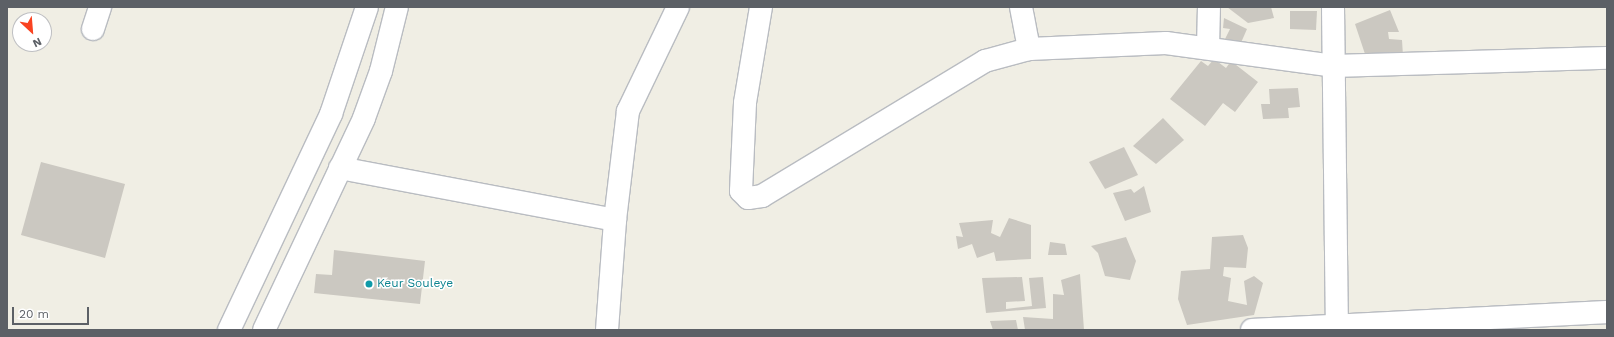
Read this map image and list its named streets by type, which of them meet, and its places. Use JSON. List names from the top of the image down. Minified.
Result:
{"places":["Keur Souleye"],"scale_bar":"20 m","north":"bottom right"}
